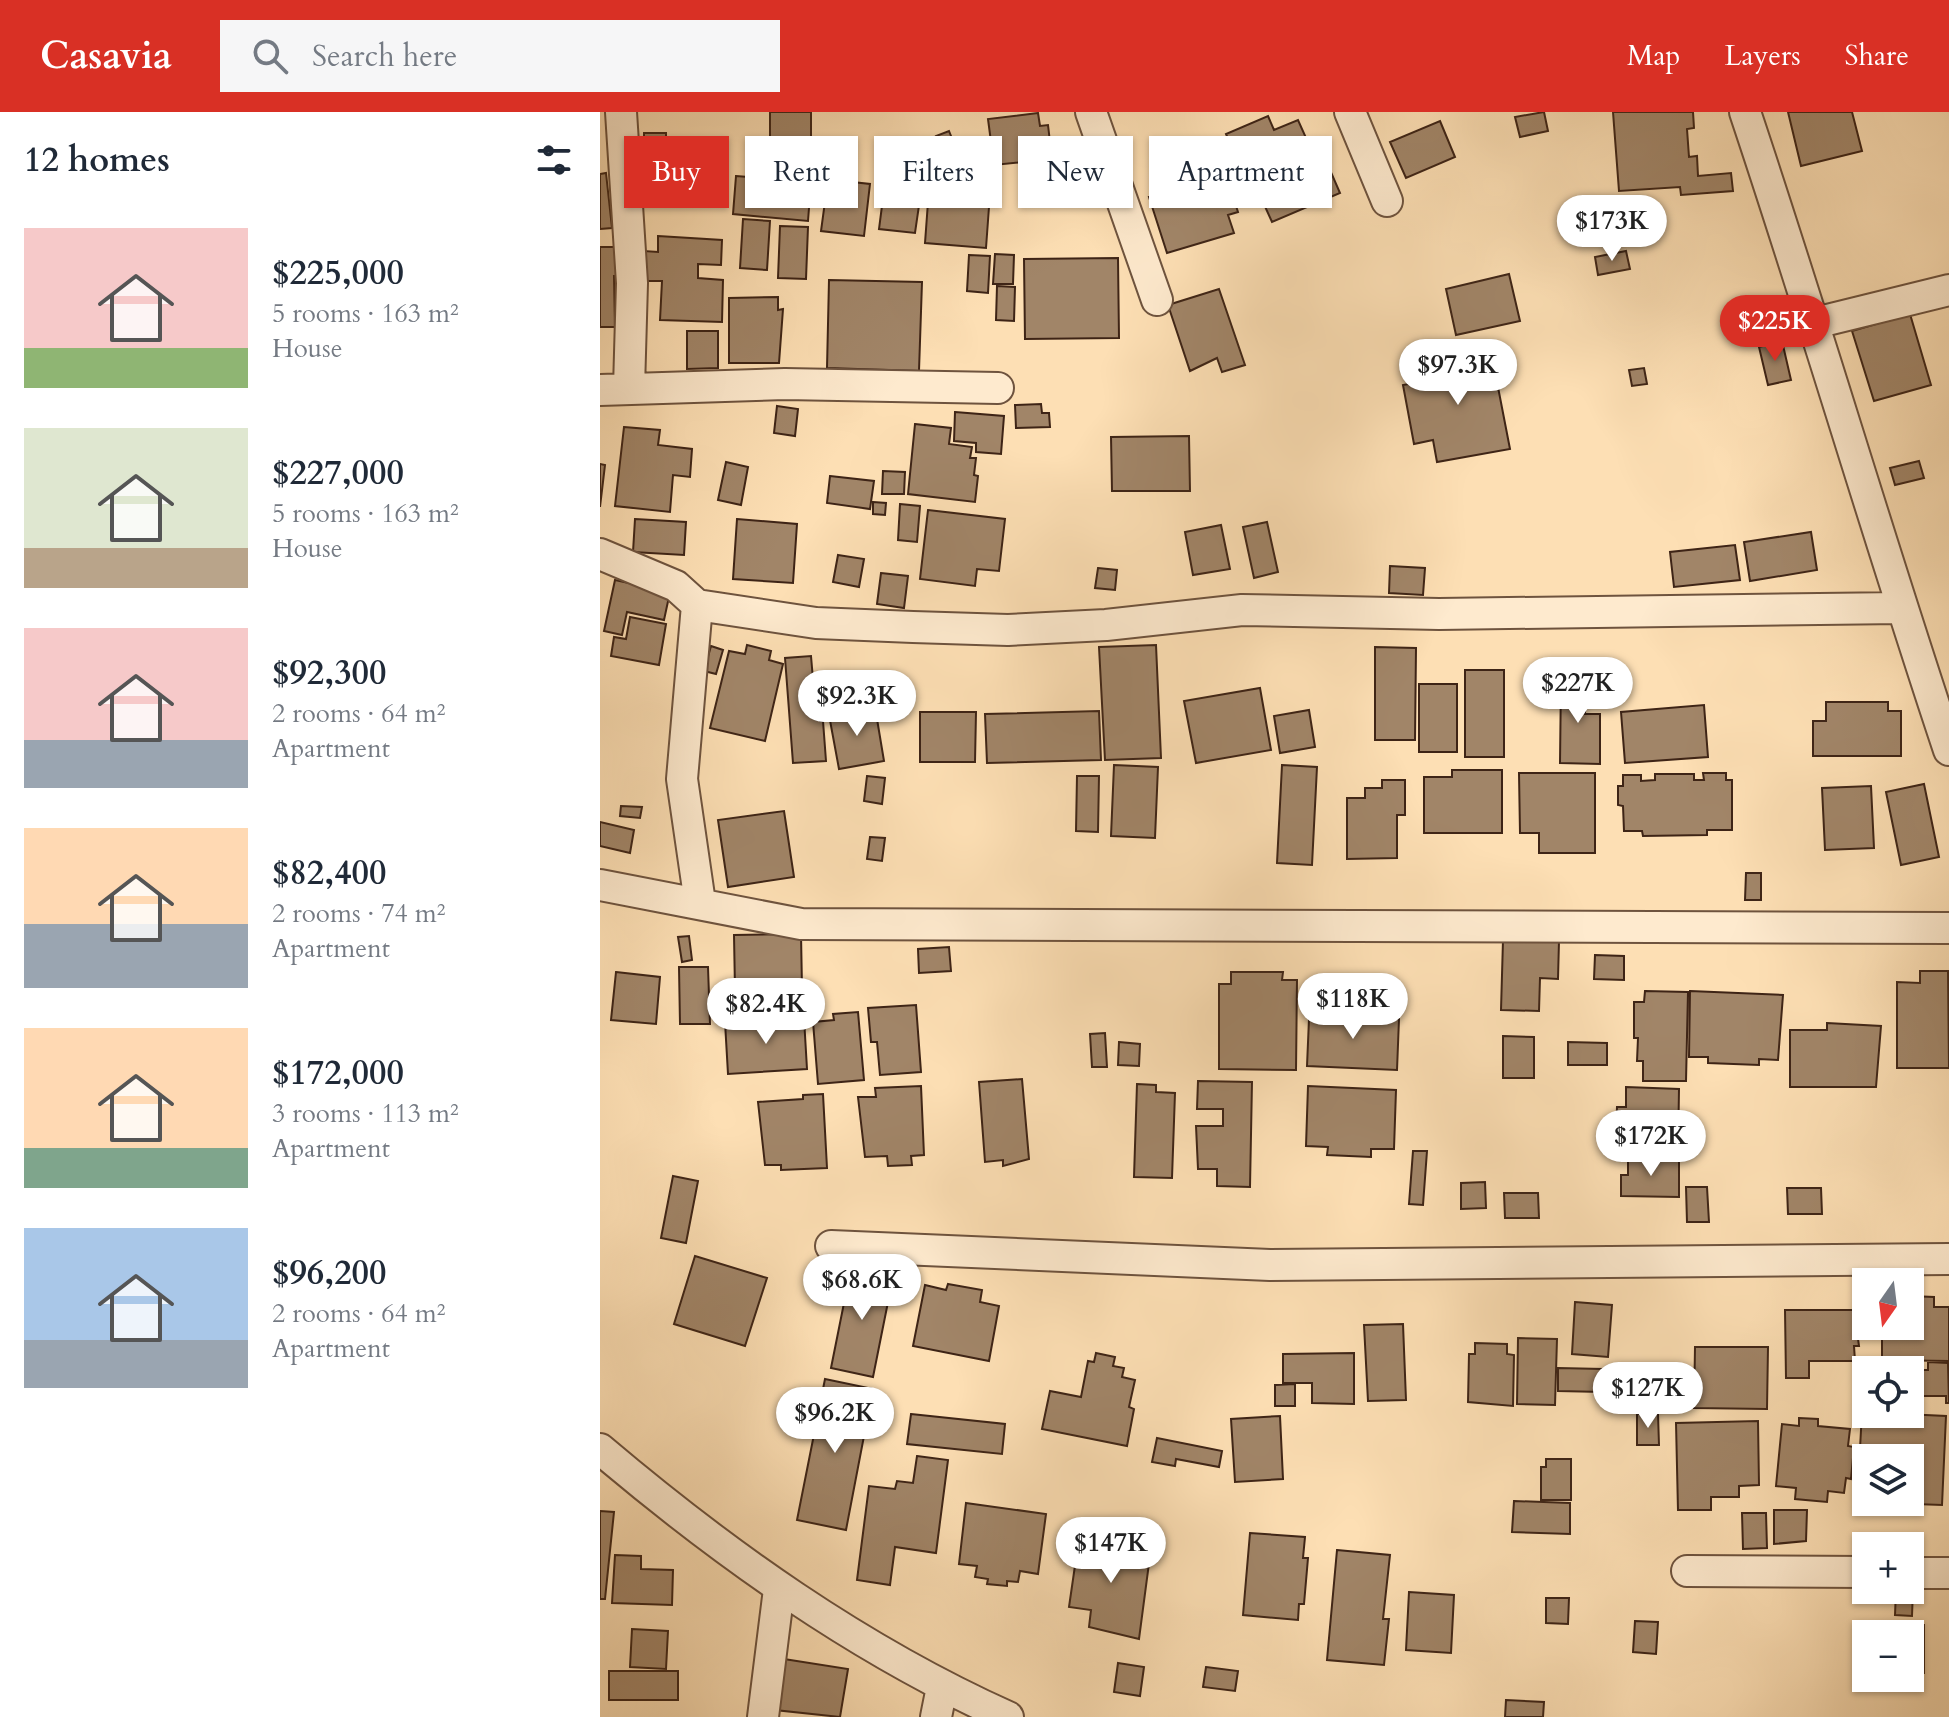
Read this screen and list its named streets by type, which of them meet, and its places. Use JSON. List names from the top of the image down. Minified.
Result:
{"north":"bottom","page":{"header":"Casavia","search":"Search here","nav":["Map","Layers","Share"],"heading":"12 homes","chip":["Buy","Rent","Filters","New","Apartment"],"price":["$173K","$225K","$97.3K","$227K","$92.3K","$118K","$82.4K","$172K","$68.6K","$127K","$96.2K","$147K"],"list":[{"name":"$225,000","note":"5 rooms · 163 m² · House"},{"name":"$227,000","note":"5 rooms · 163 m² · House"},{"name":"$92,300","note":"2 rooms · 64 m² · Apartment"},{"name":"$82,400","note":"2 rooms · 74 m² · Apartment"},{"name":"$172,000","note":"3 rooms · 113 m² · Apartment"},{"name":"$96,200","note":"2 rooms · 64 m² · Apartment"}],"map_buttons":["+","−"]}}
